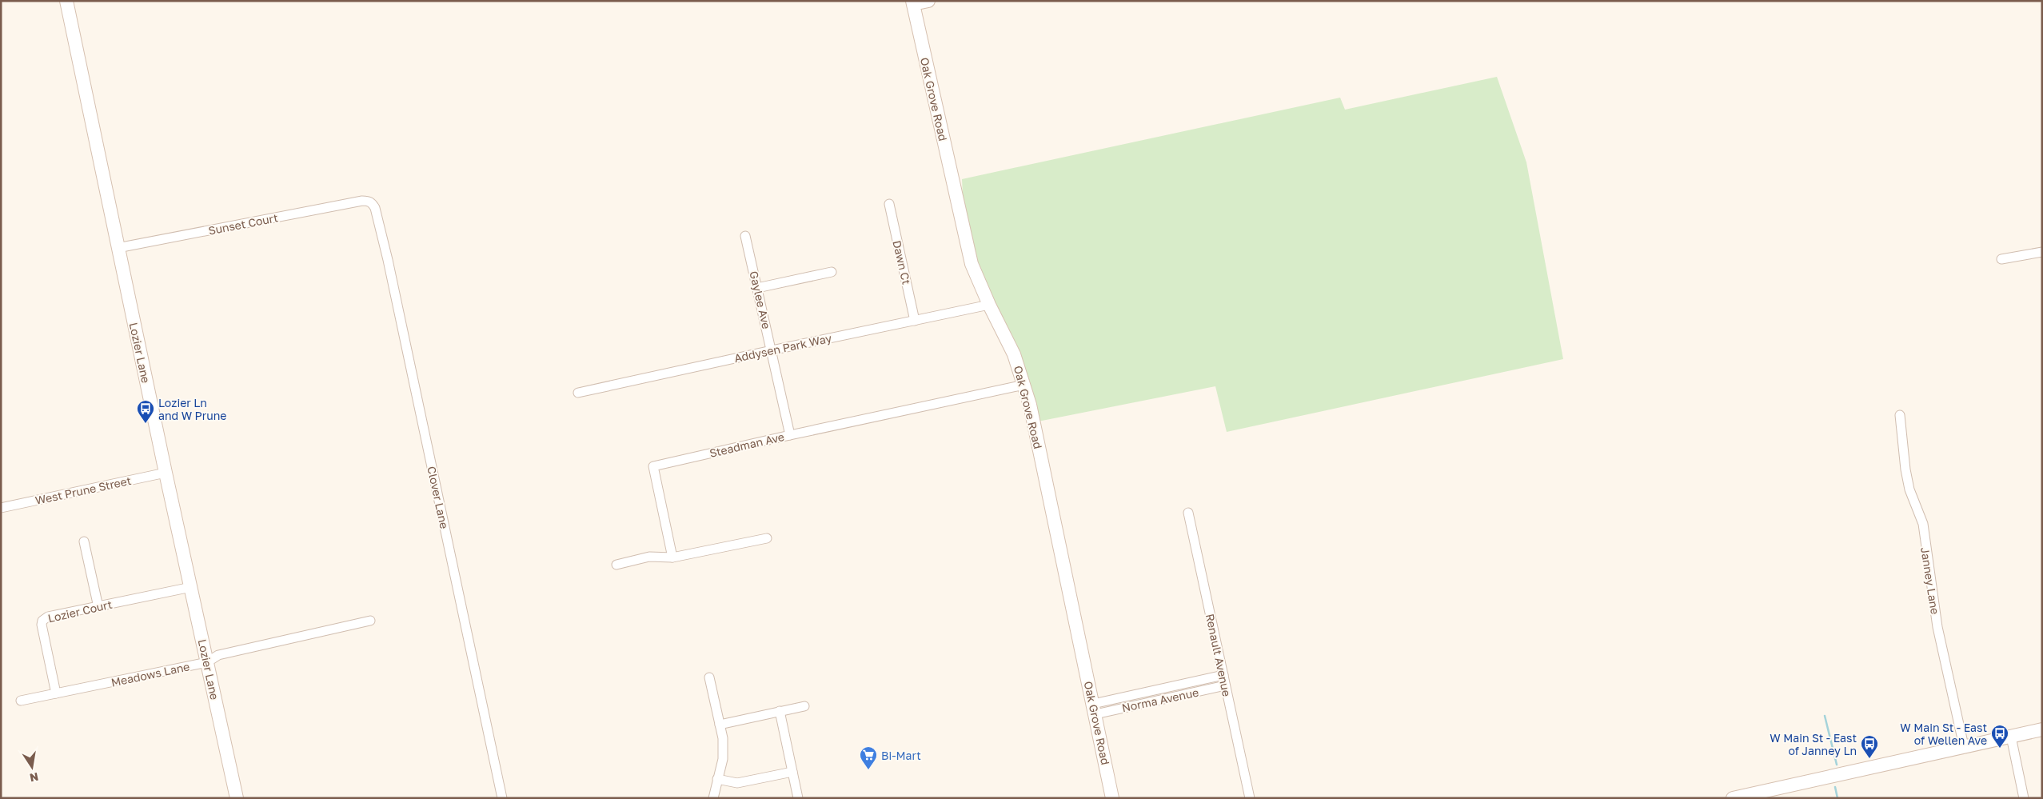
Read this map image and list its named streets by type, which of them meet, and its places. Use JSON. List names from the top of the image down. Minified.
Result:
{"streets":{"main road":["Oak Grove Road","Lozier Lane"],"street":["Sunset Court","Dawn Ct","Gaylee Ave","Addysen Park Way","Steadman Ave","West Prune Street","Clover Lane","Janney Lane","Lozier Court","Renault Avenue","Meadows Lane","Norma Avenue"]},"crossings":[["Oak Grove Road","Addysen Park Way"],["Oak Grove Road","Steadman Ave"],["Oak Grove Road","Norma Avenue"],["Sunset Court","Lozier Lane"],["Sunset Court","Clover Lane"],["Dawn Ct","Addysen Park Way"],["Gaylee Ave","Addysen Park Way"],["Gaylee Ave","Steadman Ave"],["Lozier Lane","West Prune Street"],["Lozier Lane","Lozier Court"],["Lozier Lane","Meadows Lane"],["Lozier Court","Meadows Lane"],["Renault Avenue","Norma Avenue"]],"places":{"bus stop":["Lozier Ln and W Prune","W Main St - East of Wellen Ave","W Main St - East of Janney Ln"],"supermarket":["Bi-Mart"]},"north":"bottom"}
